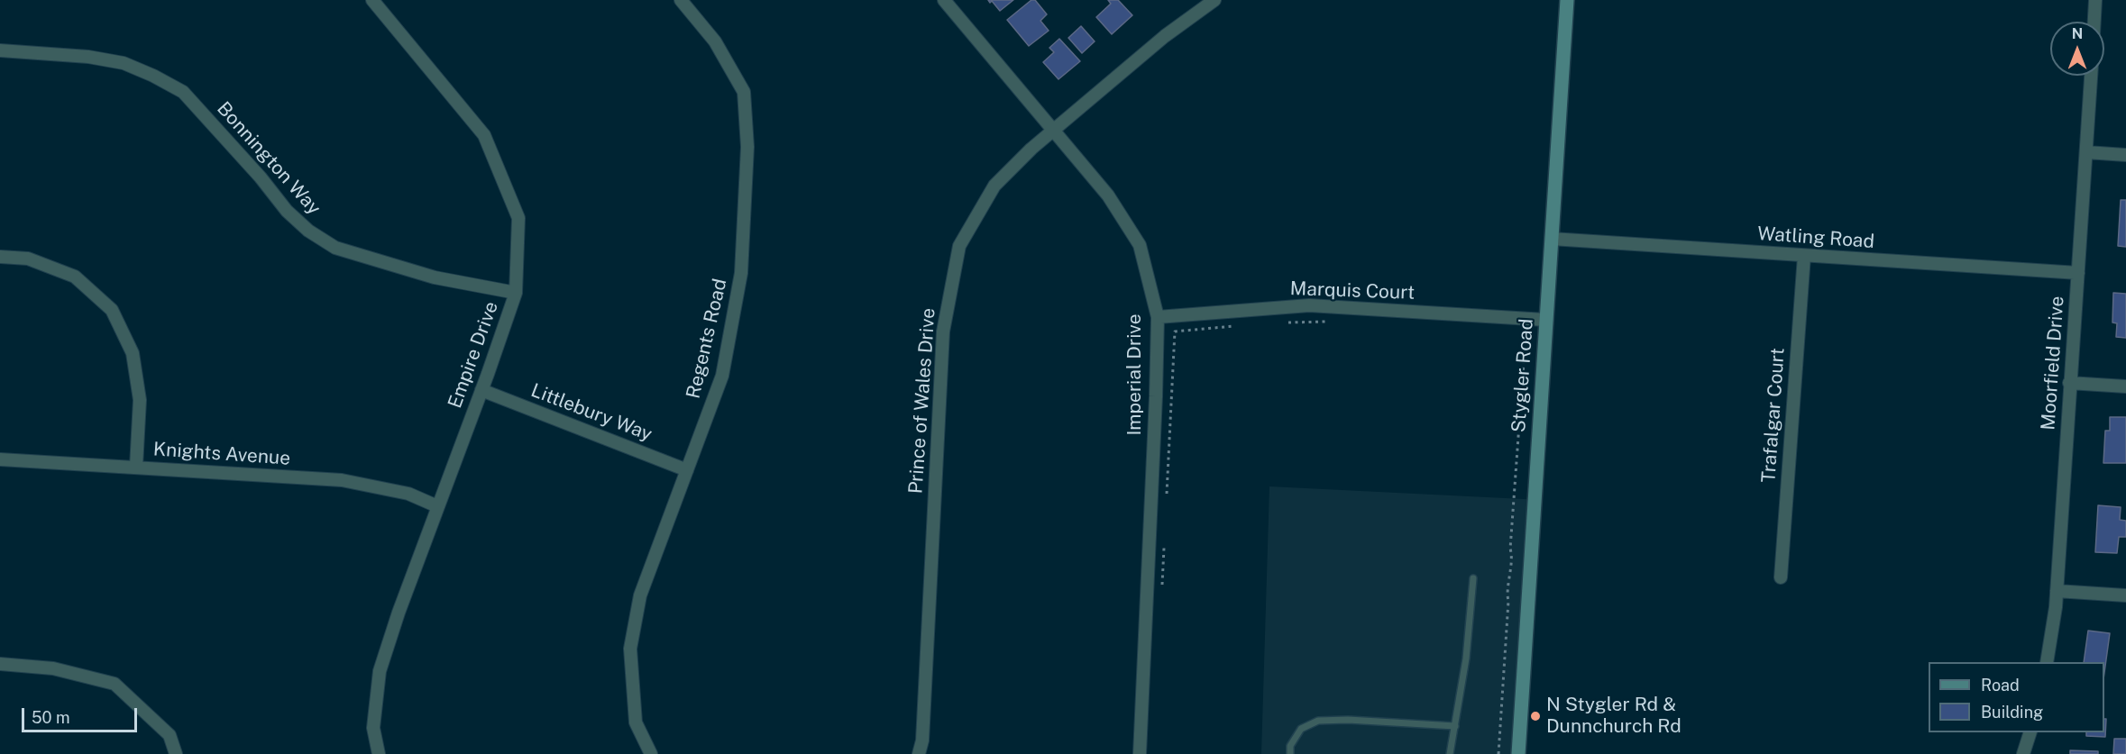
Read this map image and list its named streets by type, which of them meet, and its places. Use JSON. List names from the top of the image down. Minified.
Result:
{"streets":{"main road":["Stygler Road"],"street":["Bonnington Way","Watling Road","Marquis Court","Regents Road","Empire Drive","Moorfield Drive","Imperial Drive","Prince of Wales Drive","Littlebury Way","Trafalgar Court","Knights Avenue"]},"crossings":[["Bonnington Way","Empire Drive"],["Watling Road","Moorfield Drive"],["Watling Road","Stygler Road"],["Watling Road","Trafalgar Court"],["Marquis Court","Imperial Drive"],["Marquis Court","Stygler Road"],["Regents Road","Littlebury Way"],["Empire Drive","Littlebury Way"],["Empire Drive","Knights Avenue"],["Imperial Drive","Prince of Wales Drive"]],"places":["N Stygler Rd & Dunnchurch Rd"],"legend":["Road","Building"],"scale_bar":"50 m","north":"top"}
